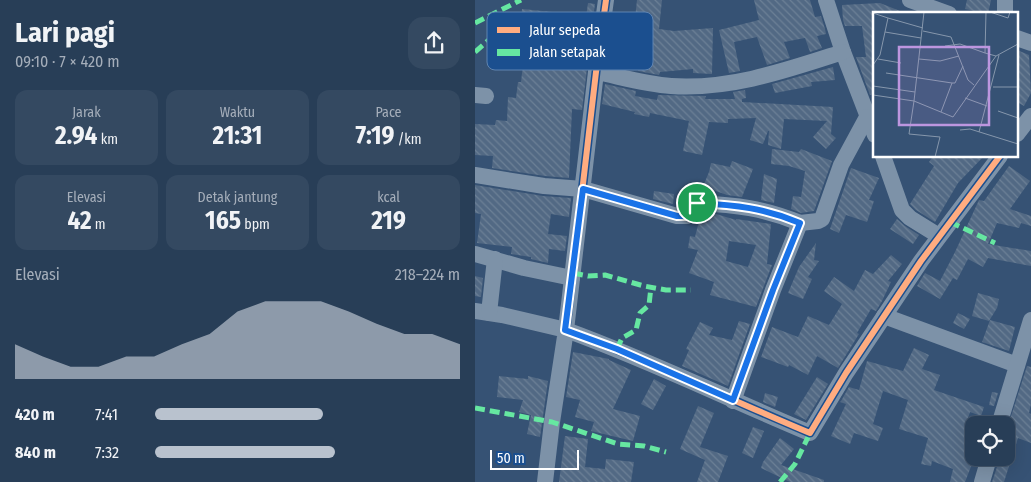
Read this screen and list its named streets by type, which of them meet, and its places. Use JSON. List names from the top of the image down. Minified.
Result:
{"legend":["Jalur sepeda","Jalan setapak"],"scale_bar":"50 m","page":{"heading":["Lari pagi","09:10 · 7 × 420 m"],"stats":[["Jarak","2.94 km"],["Waktu","21:31"],["Pace","7:19 /km"],["Elevasi","42 m"],["Detak jantung","165 bpm"],["kcal","219"]],"chart":["Elevasi","218–224 m"],"list":[{"name":"420 m","note":"7:41"},{"name":"840 m","note":"7:32"}],"scale":"50 m"}}
